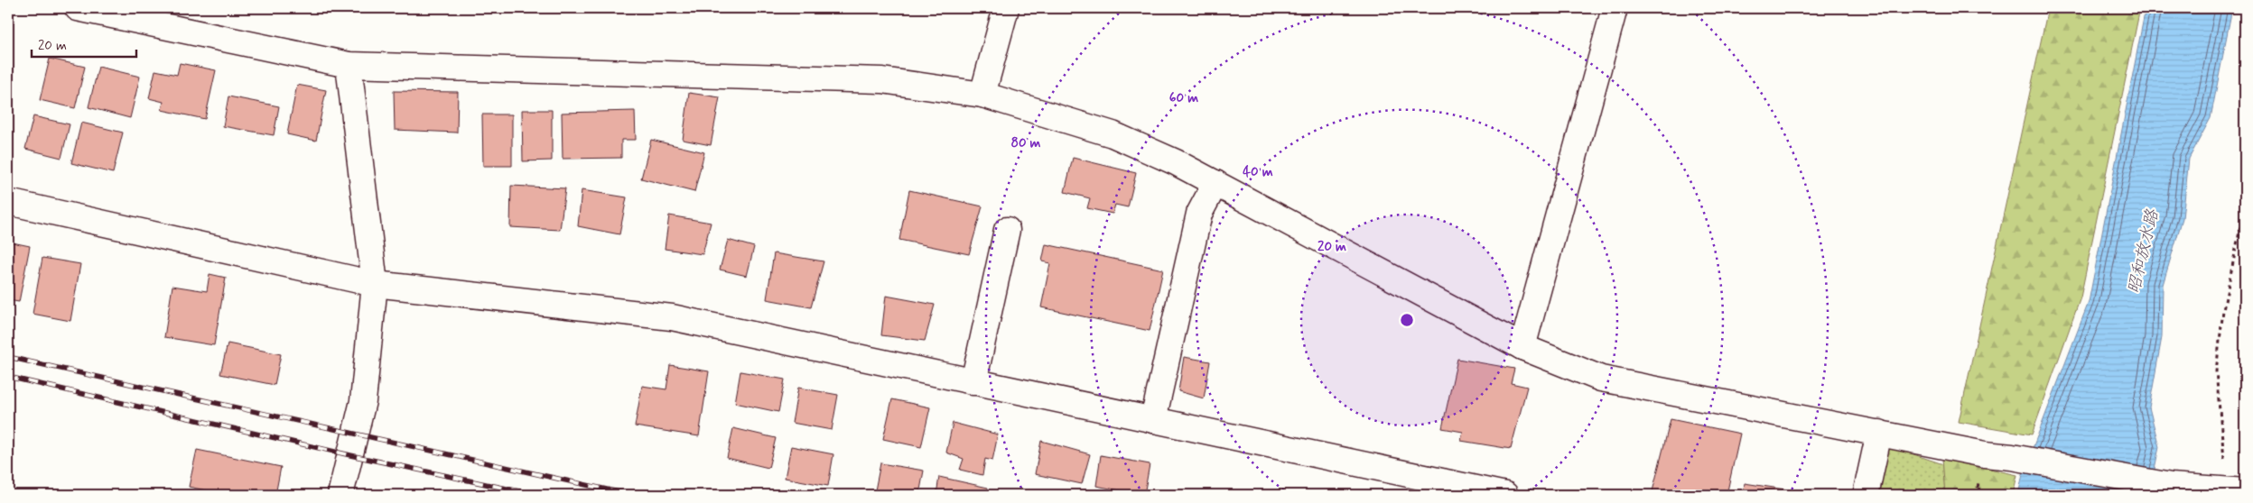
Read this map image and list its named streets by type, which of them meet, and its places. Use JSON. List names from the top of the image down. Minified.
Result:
{"water":["昭和放水路"],"scale_bar":"20 m","rings":["60 m","80 m","40 m","20 m"]}
